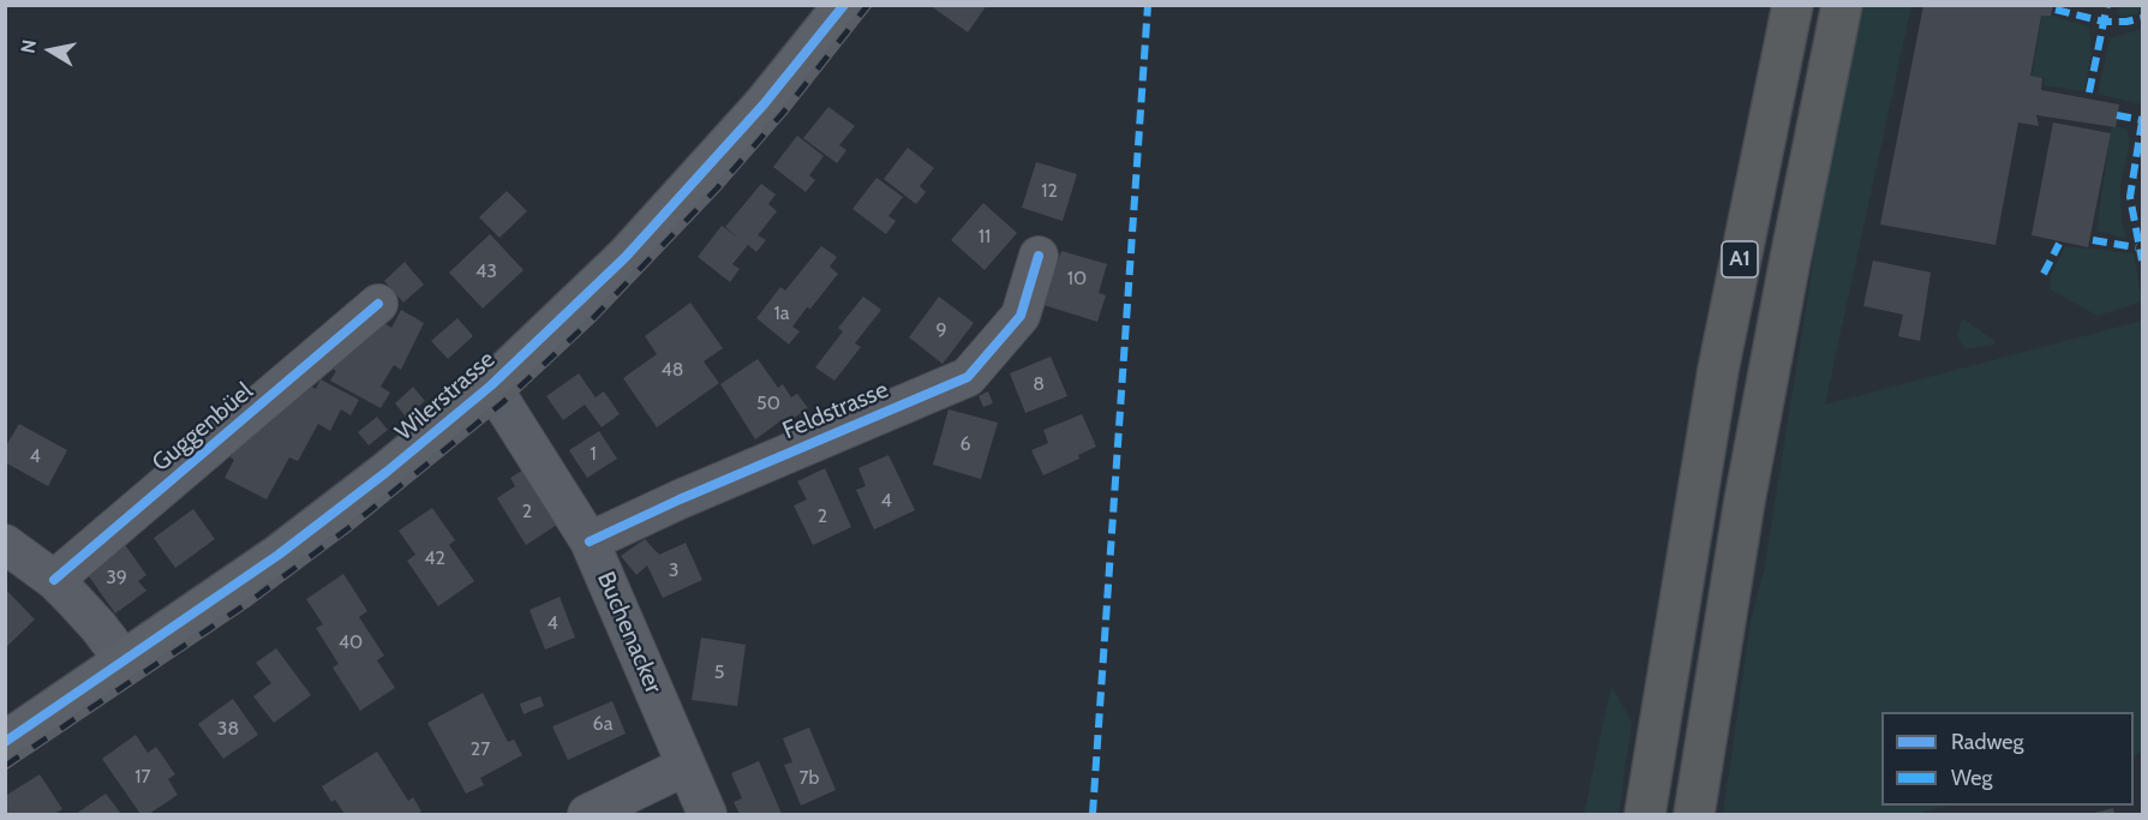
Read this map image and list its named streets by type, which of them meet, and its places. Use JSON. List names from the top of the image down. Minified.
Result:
{"streets":{"highway":["A1"],"main road":["Wilerstrasse"],"street":["Feldstrasse","Guggenbüel","Buchenacker"]},"crossings":[["Wilerstrasse","Buchenacker"],["Feldstrasse","Buchenacker"]],"house_numbers":["12","11","43","10","1a","9","48","8","50","6","1","4","4","2","2","42","3","39","4","40","5","6a","38","27","17","7b"],"legend":["Radweg","Weg"],"north":"left"}
